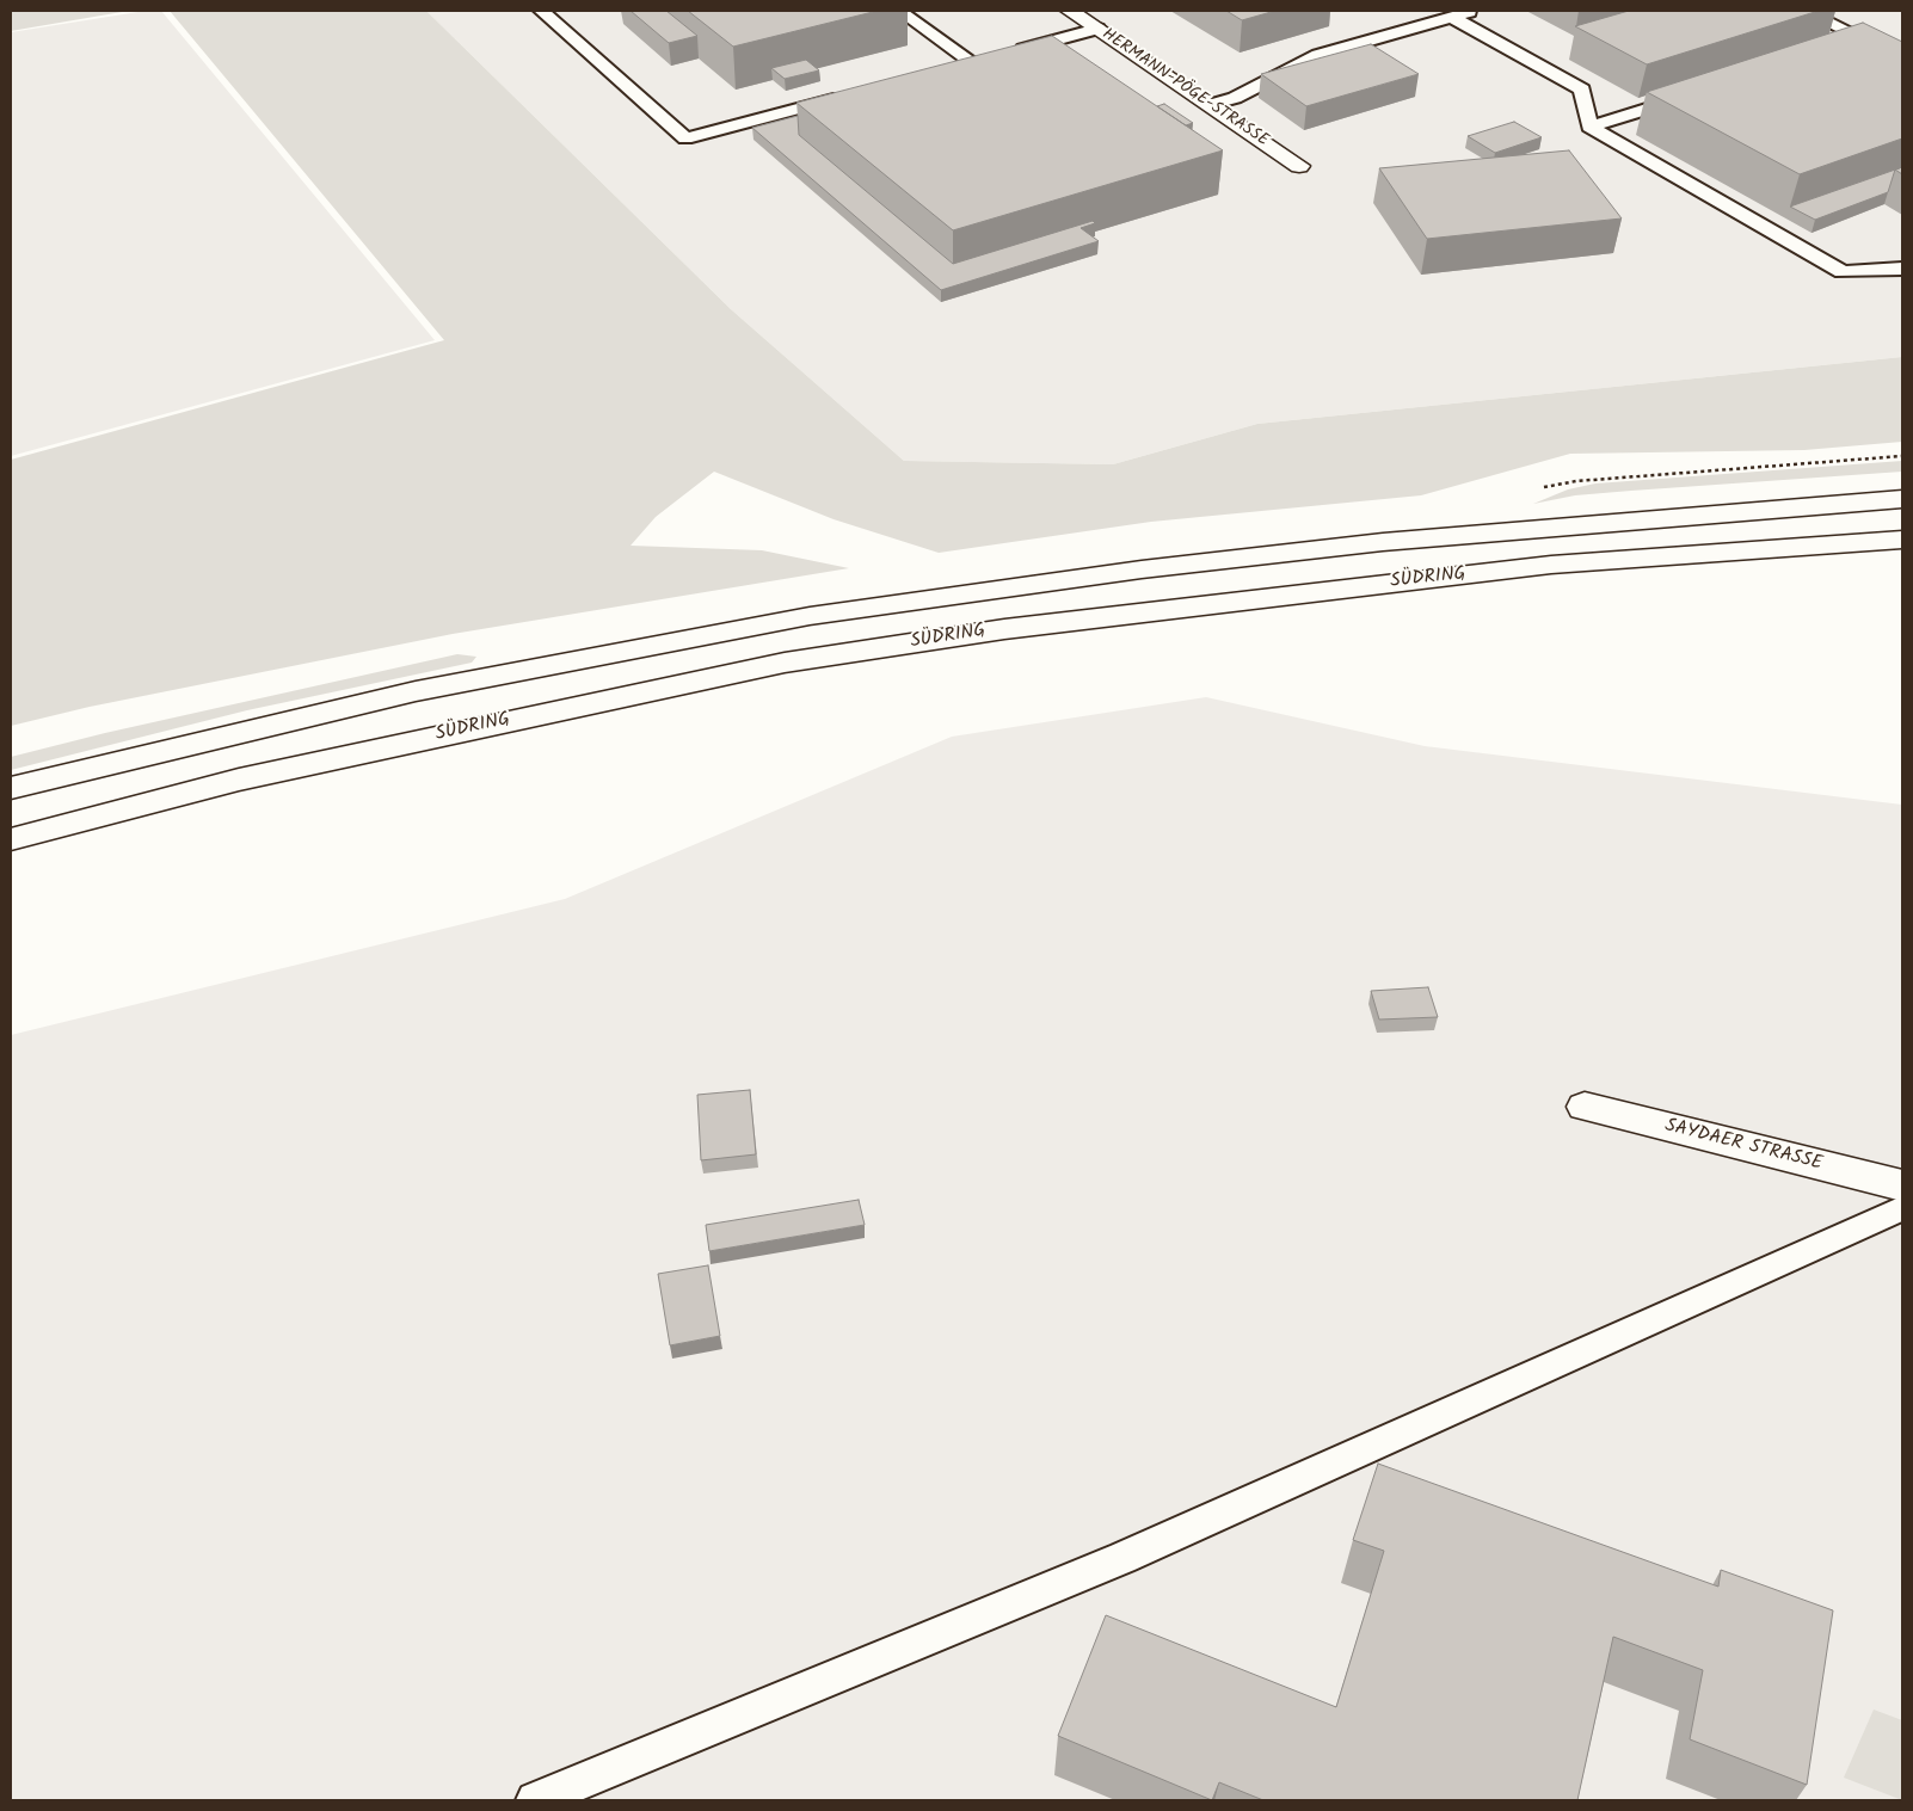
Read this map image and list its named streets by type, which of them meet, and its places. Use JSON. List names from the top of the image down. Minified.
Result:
{"streets":{"main road":["HERMANN-PÖGE-STRASSE","SÜDRING","SAYDAER STRASSE"]}}
